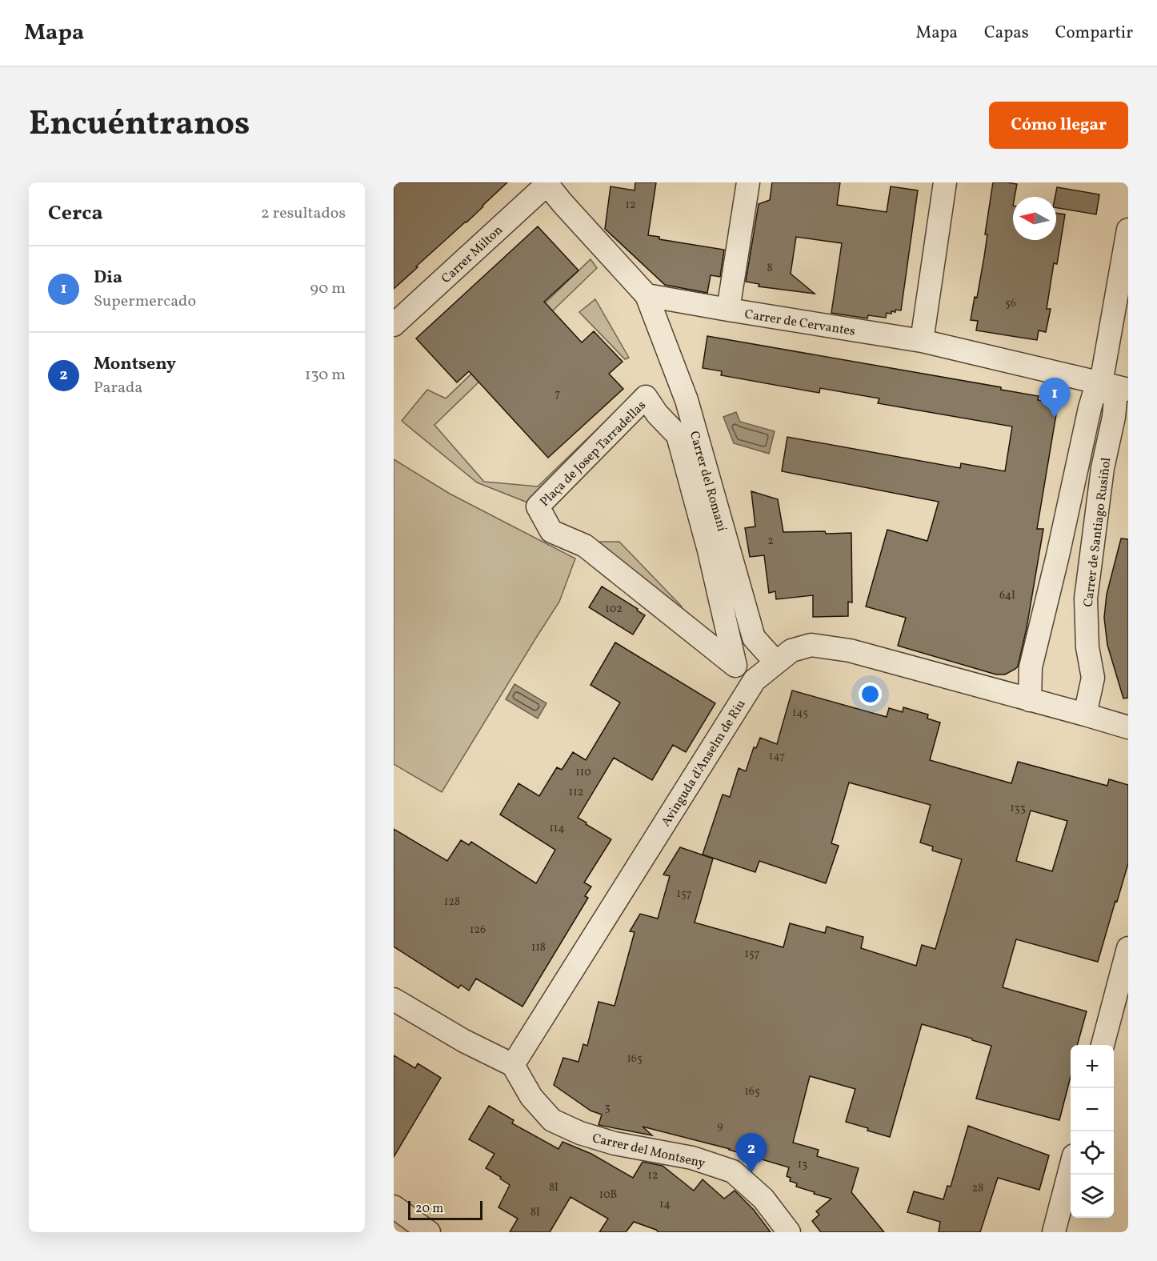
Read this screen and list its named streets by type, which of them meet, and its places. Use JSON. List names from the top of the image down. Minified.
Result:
{"streets":{"street":["Carrer Milton","Carrer de Cervantes","Plaça de Josep Tarradellas","Carrer del Romaní","Carrer de Santiago Rusiñol","Avinguda d'Anselm de Riu","Carrer del Montseny"]},"crossings":[["Carrer de Cervantes","Carrer del Romaní"],["Carrer de Cervantes","Carrer de Santiago Rusiñol"],["Carrer del Romaní","Avinguda d'Anselm de Riu"],["Carrer de Santiago Rusiñol","Avinguda d'Anselm de Riu"],["Avinguda d'Anselm de Riu","Carrer del Montseny"]],"house_numbers":["12","8","56","7","2","64I","102","145","147","110","112","133","114","157","128","126","118","157","165","165","3","9","13","12","8I","28","10B","14","8I"],"scale_bar":"20 m","north":"left","page":{"header":"Mapa","nav":["Mapa","Capas","Compartir"],"title":"Encuéntranos","buttons":"Cómo llegar","heading":["Cerca","2 resultados"],"list":[{"mark":"1","name":"Dia","note":"Supermercado","value":"90 m"},{"mark":"2","name":"Montseny","note":"Parada","value":"130 m"}],"pins":["1","2"],"map_buttons":["+","−"],"scale":"20 m"}}
